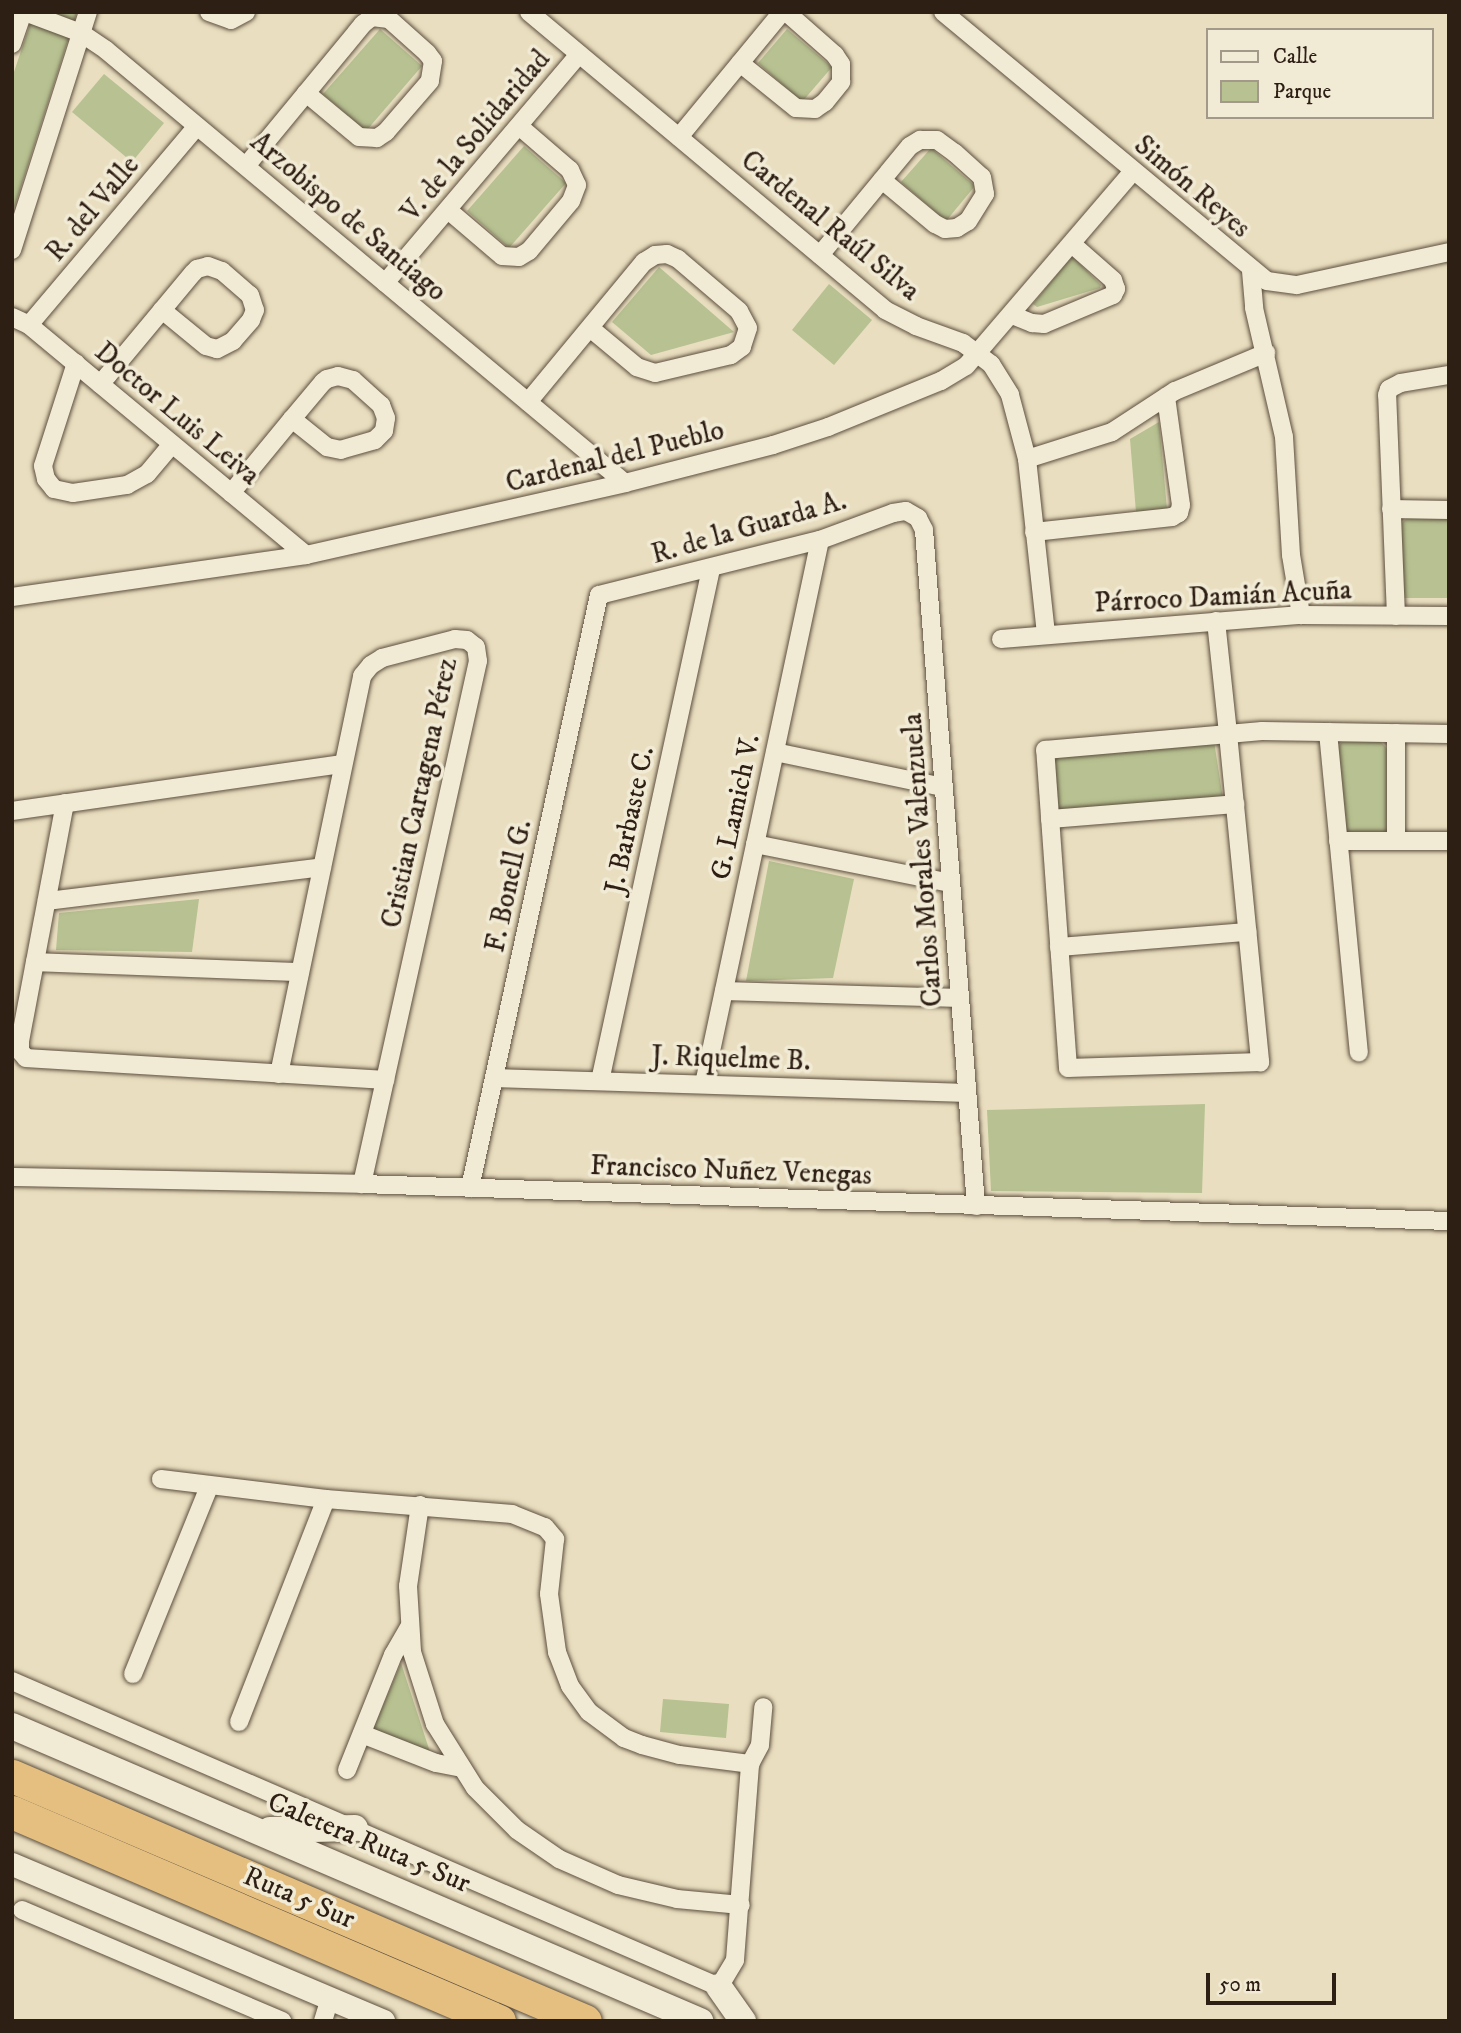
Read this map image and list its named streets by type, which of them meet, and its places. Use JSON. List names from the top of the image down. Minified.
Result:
{"streets":{"highway":["Ruta 5 Sur"],"main road":["Caletera Ruta 5 Sur"],"street":["V. de la Solidaridad","Simón Reyes","R. del Valle","Arzobispo de Santiago","Cardenal Raúl Silva","Doctor Luis Leiva","Cardenal del Pueblo","R. de la Guarda A.","Párroco Damián Acuña","Cristian Cartagena Pérez","G. Lamich V.","J. Barbaste C.","Carlos Morales Valenzuela","F. Bonell G.","J. Riquelme B.","Francisco Nuñez Venegas"]},"crossings":[["V. de la Solidaridad","Arzobispo de Santiago"],["V. de la Solidaridad","Cardenal Raúl Silva"],["Simón Reyes","Cardenal del Pueblo"],["R. del Valle","Arzobispo de Santiago"],["R. del Valle","Doctor Luis Leiva"],["Arzobispo de Santiago","Cardenal del Pueblo"],["Cardenal Raúl Silva","Cardenal del Pueblo"],["Cardenal Raúl Silva","Párroco Damián Acuña"],["Doctor Luis Leiva","Cardenal del Pueblo"],["R. de la Guarda A.","G. Lamich V."],["R. de la Guarda A.","J. Barbaste C."],["R. de la Guarda A.","Carlos Morales Valenzuela"],["R. de la Guarda A.","F. Bonell G."],["Cristian Cartagena Pérez","Francisco Nuñez Venegas"],["G. Lamich V.","J. Riquelme B."],["J. Barbaste C.","J. Riquelme B."],["Carlos Morales Valenzuela","J. Riquelme B."],["Carlos Morales Valenzuela","Francisco Nuñez Venegas"],["F. Bonell G.","J. Riquelme B."],["F. Bonell G.","Francisco Nuñez Venegas"]],"legend":["Calle","Parque"],"scale_bar":"50 m"}
